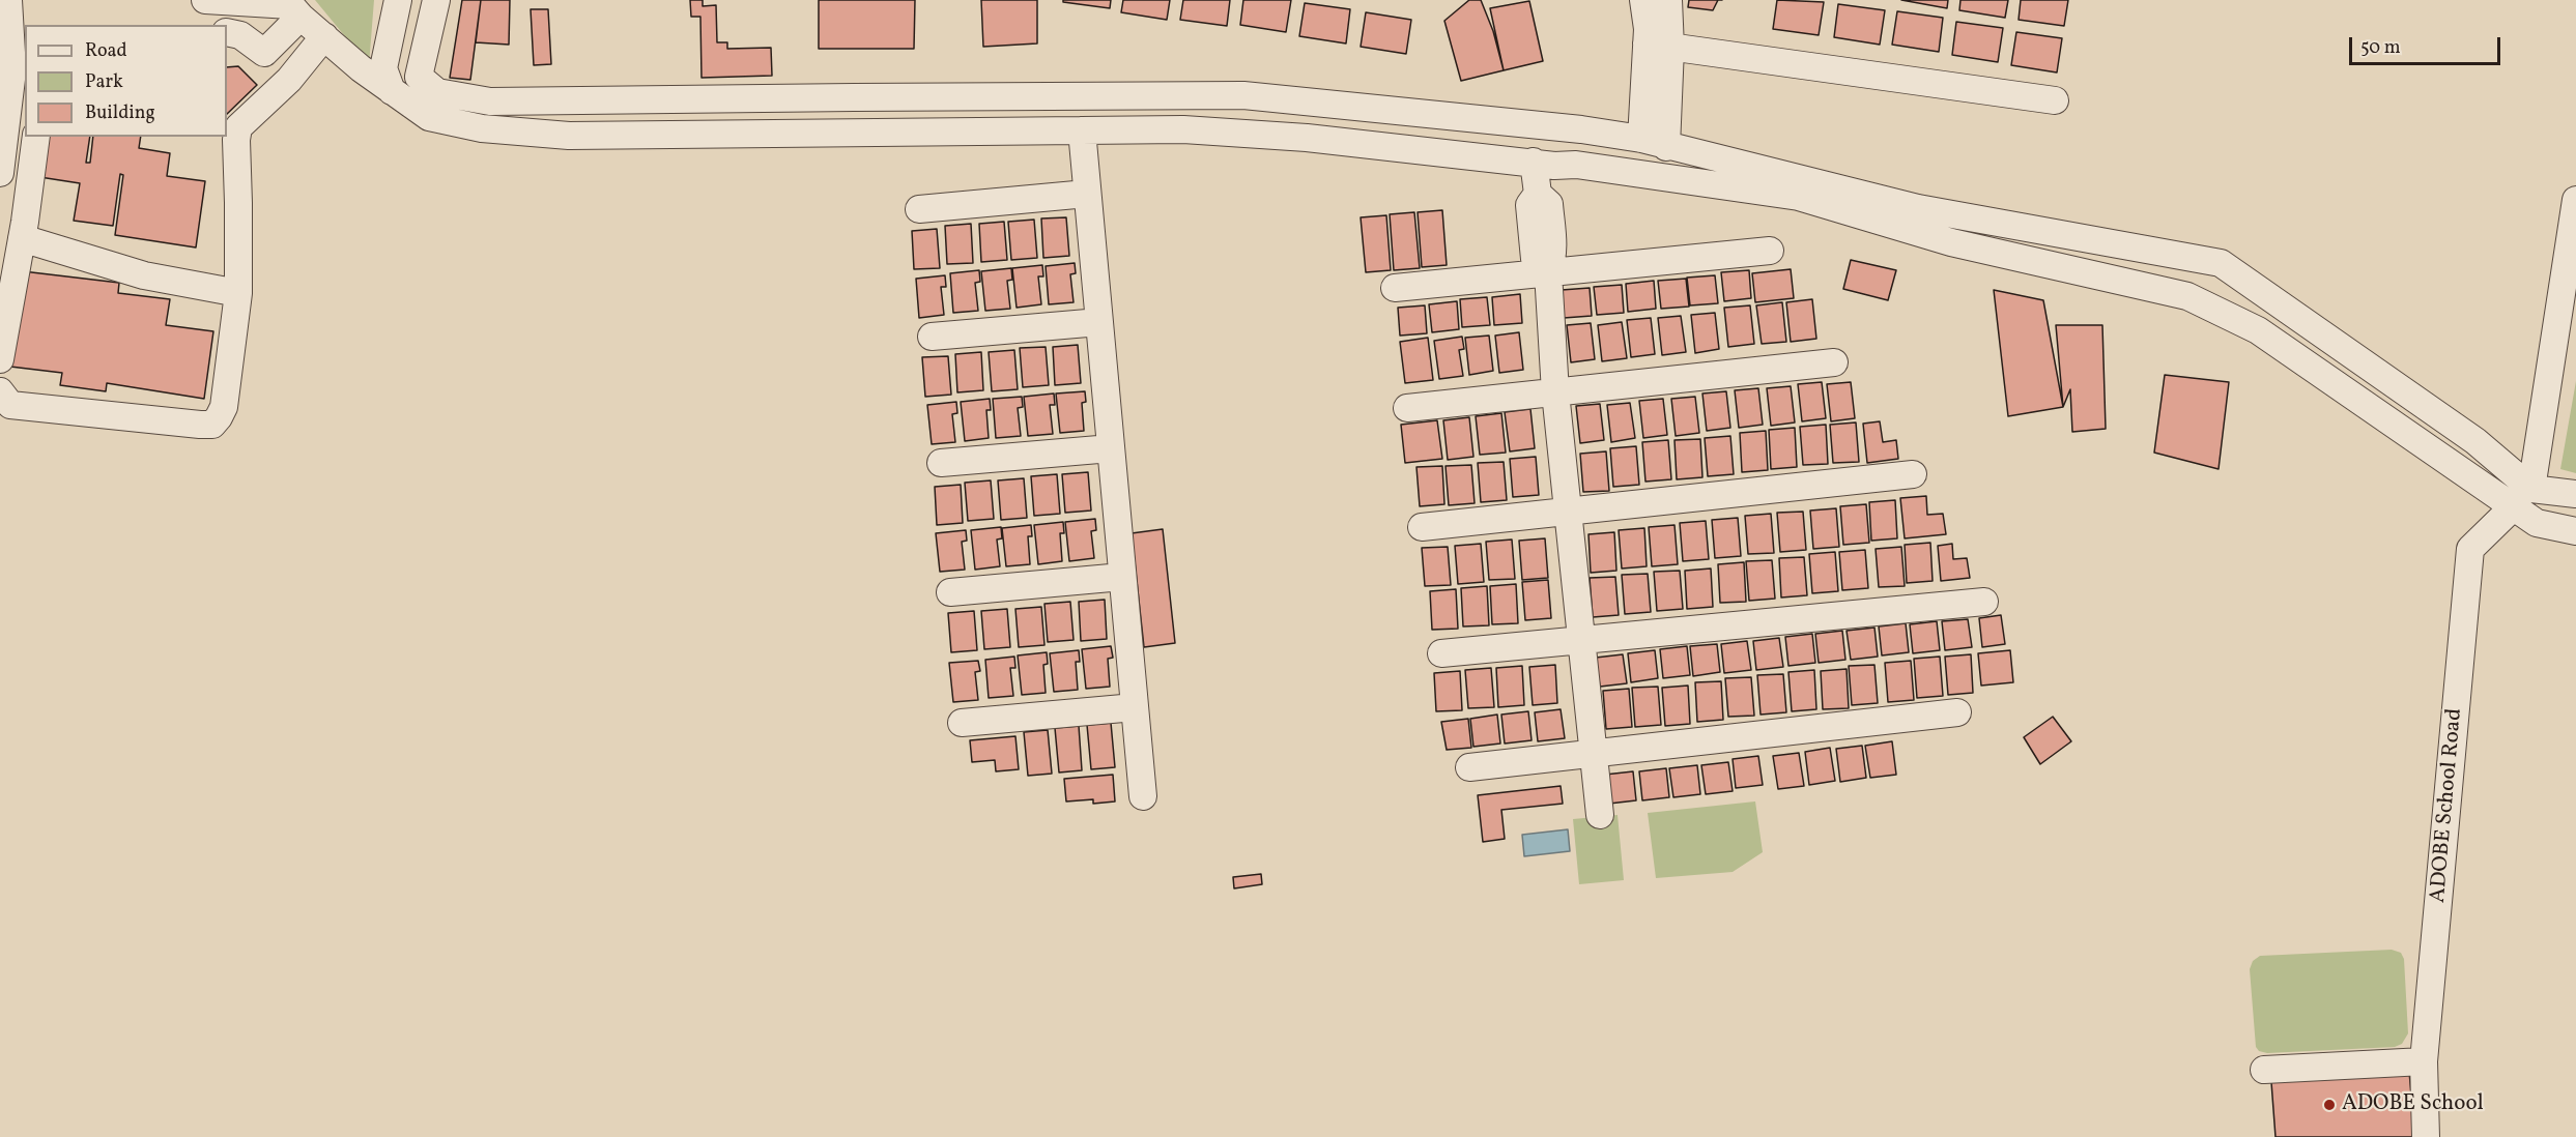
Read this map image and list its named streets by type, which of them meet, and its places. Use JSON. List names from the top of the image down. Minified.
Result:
{"streets":{"street":["ADOBE School Road"]},"places":["ADOBE School"],"legend":["Road","Park","Building"],"scale_bar":"50 m"}
